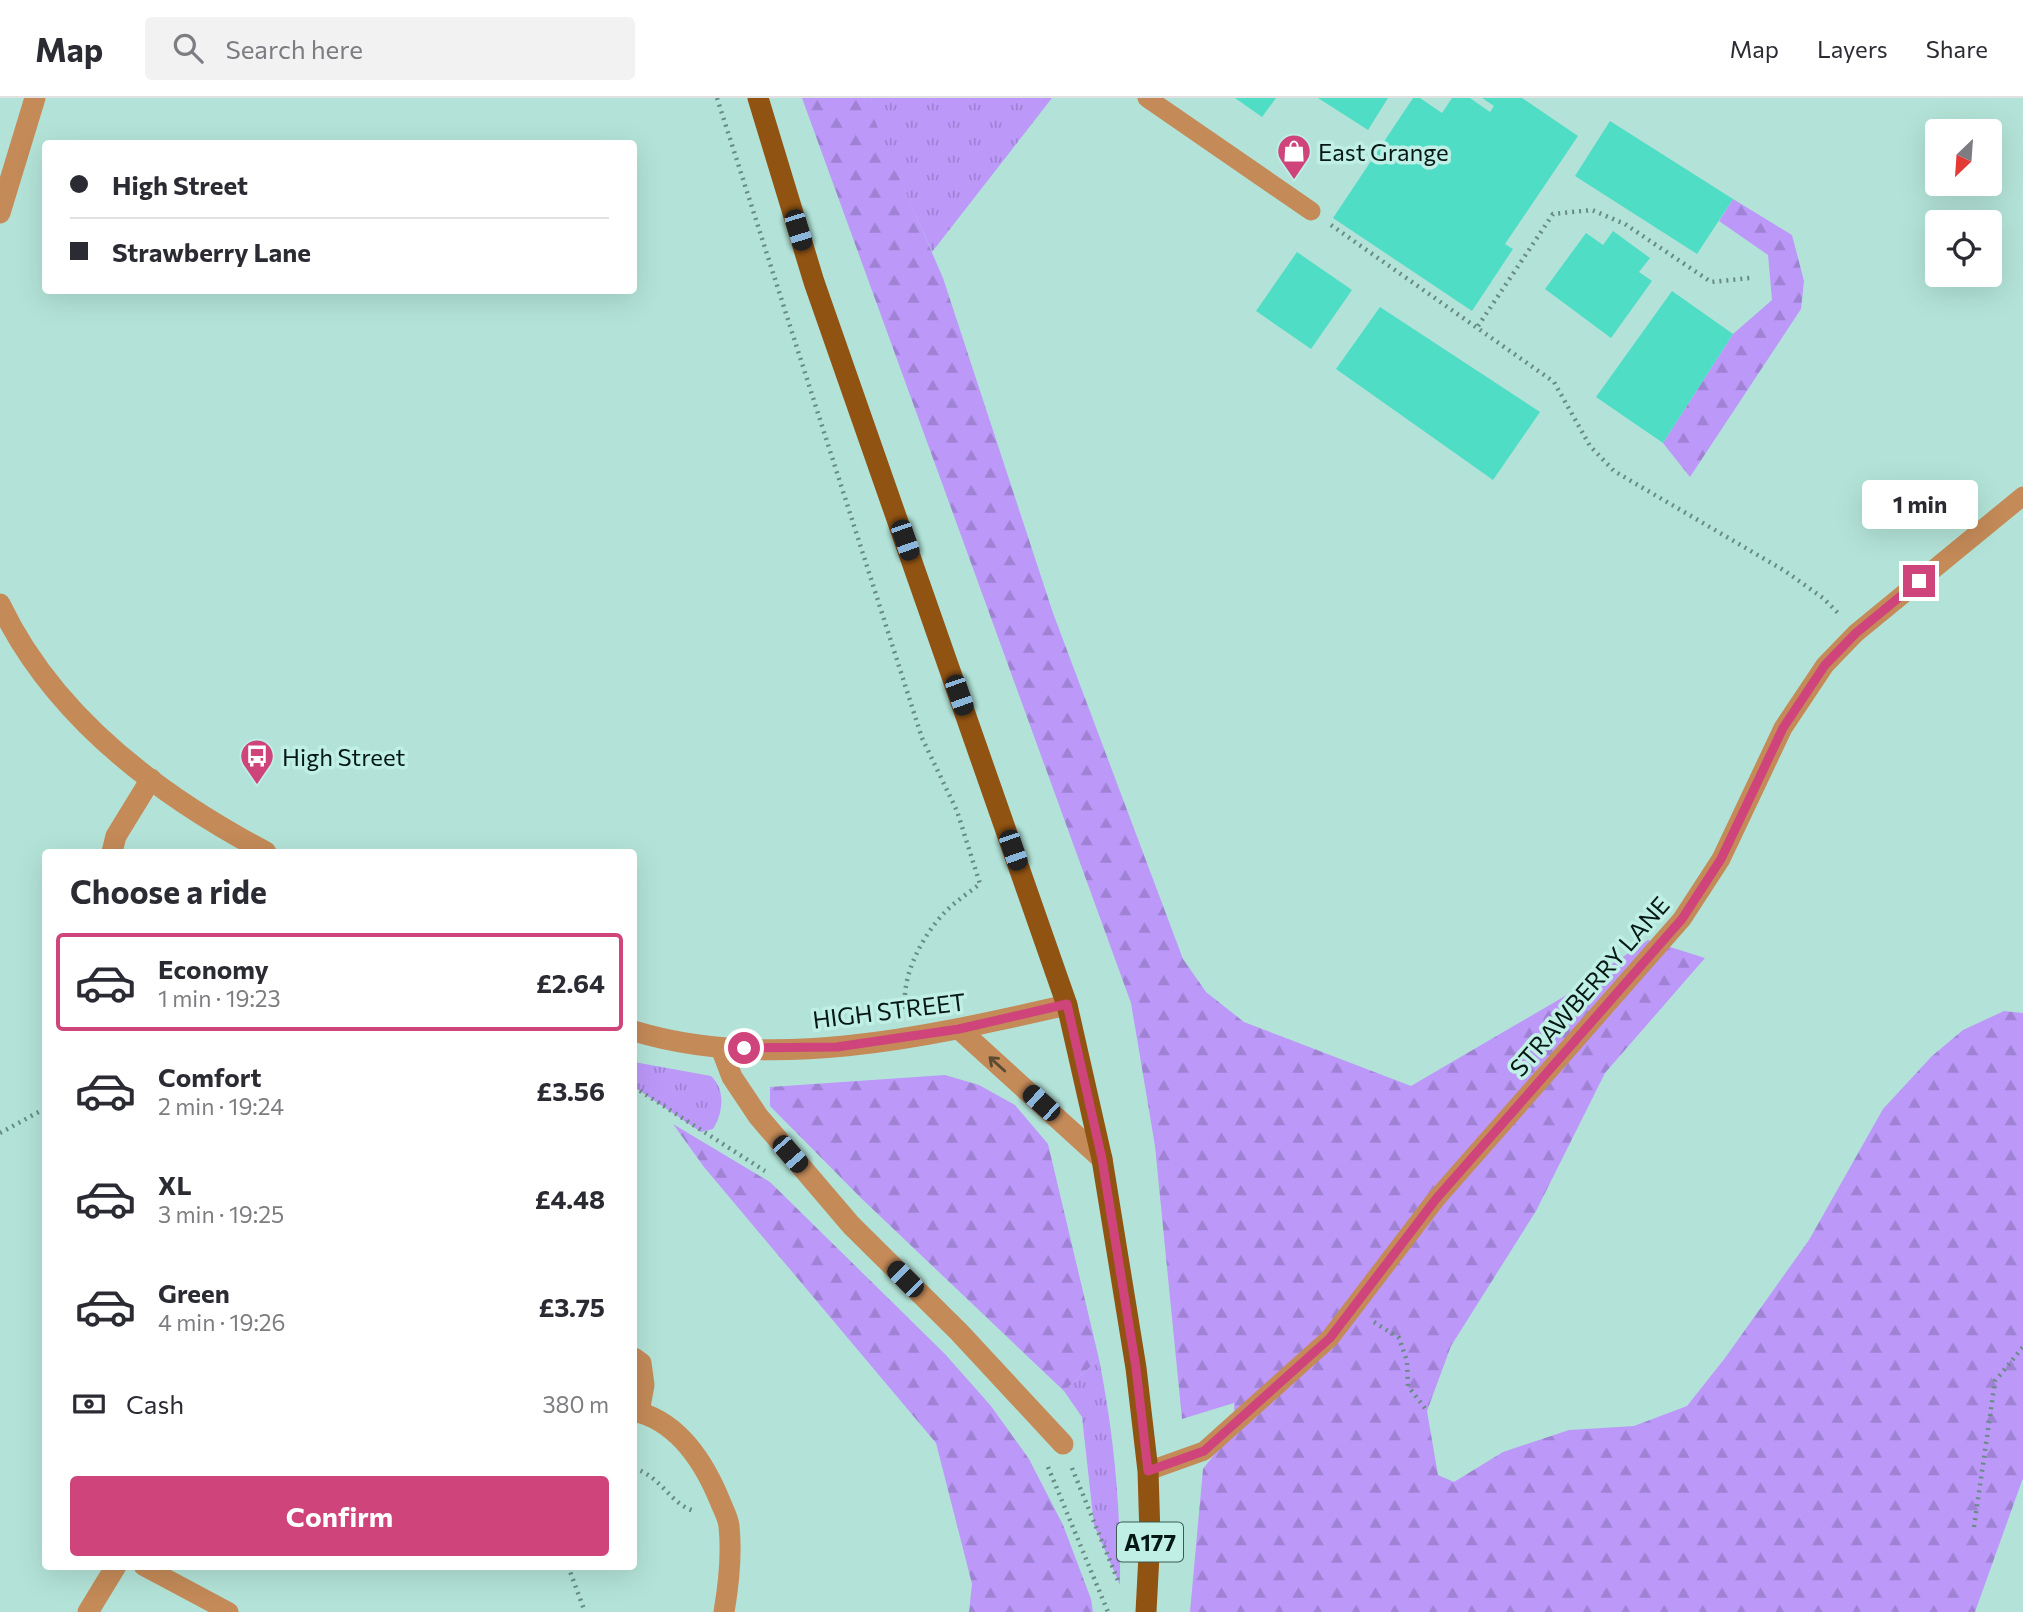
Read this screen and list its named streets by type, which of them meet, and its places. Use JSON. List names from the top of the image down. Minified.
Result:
{"streets":{"main road":["A177"],"street":["HIGH STREET"],"lane":["STRAWBERRY LANE"]},"crossings":[["STRAWBERRY LANE","A177"],["HIGH STREET","A177"]],"places":{"shop":["East Grange"],"bus stop":["High Street"]},"north":"bottom left","page":{"header":"Map","search":"Search here","nav":["Map","Layers","Share"],"banner":["High Street","Strawberry Lane"],"bubble":"1 min","heading":"Choose a ride","list":[{"name":"Economy","note":"1 min · 19:23","value":"£2.64"},{"name":"Comfort","note":"2 min · 19:24","value":"£3.56"},{"name":"XL","note":"3 min · 19:25","value":"£4.48"},{"name":"Green","note":"4 min · 19:26","value":"£3.75"}],"pay":["Cash","380 m"],"buttons":"Confirm"}}
